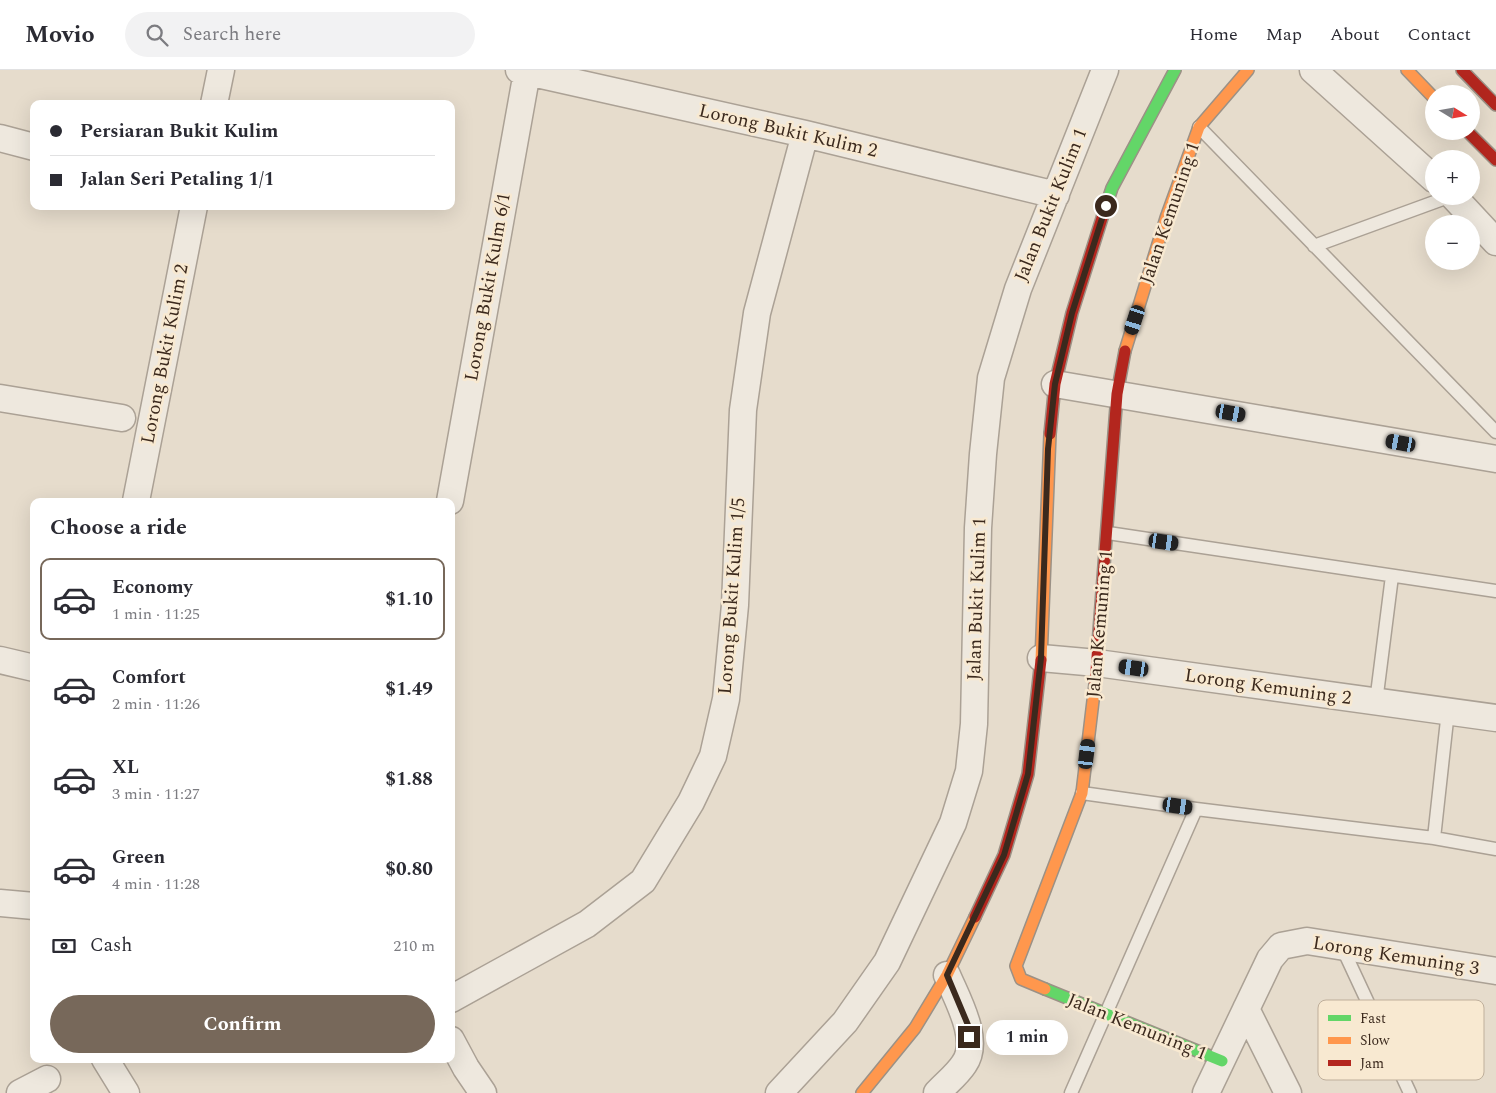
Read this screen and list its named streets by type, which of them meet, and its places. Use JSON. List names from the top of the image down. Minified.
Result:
{"streets":{"street":["Lorong Bukit Kulim 2","Jalan Bukit Kulim 1","Jalan Kemuning 1","Lorong Bukit Kulm 6/1","Lorong Bukit Kulim 1/5","Lorong Kemuning 2","Lorong Kemuning 3"]},"crossings":[["Lorong Bukit Kulim 2","Jalan Bukit Kulim 1"],["Lorong Bukit Kulim 2","Lorong Bukit Kulm 6/1"],["Lorong Bukit Kulim 2","Lorong Bukit Kulim 1/5"],["Jalan Kemuning 1","Lorong Kemuning 2"],["Jalan Kemuning 1","Lorong Kemuning 3"]],"legend":["Fast","Slow","Jam"],"north":"right","page":{"header":"Movio","search":"Search here","nav":["Home","Map","About","Contact"],"map_buttons":["+","−"],"banner":["Persiaran Bukit Kulim","Jalan Seri Petaling 1/1"],"heading":"Choose a ride","list":[{"name":"Economy","note":"1 min · 11:25","value":"$1.10"},{"name":"Comfort","note":"2 min · 11:26","value":"$1.49"},{"name":"XL","note":"3 min · 11:27","value":"$1.88"},{"name":"Green","note":"4 min · 11:28","value":"$0.80"}],"pay":["Cash","210 m"],"buttons":"Confirm","bubble":"1 min"}}
